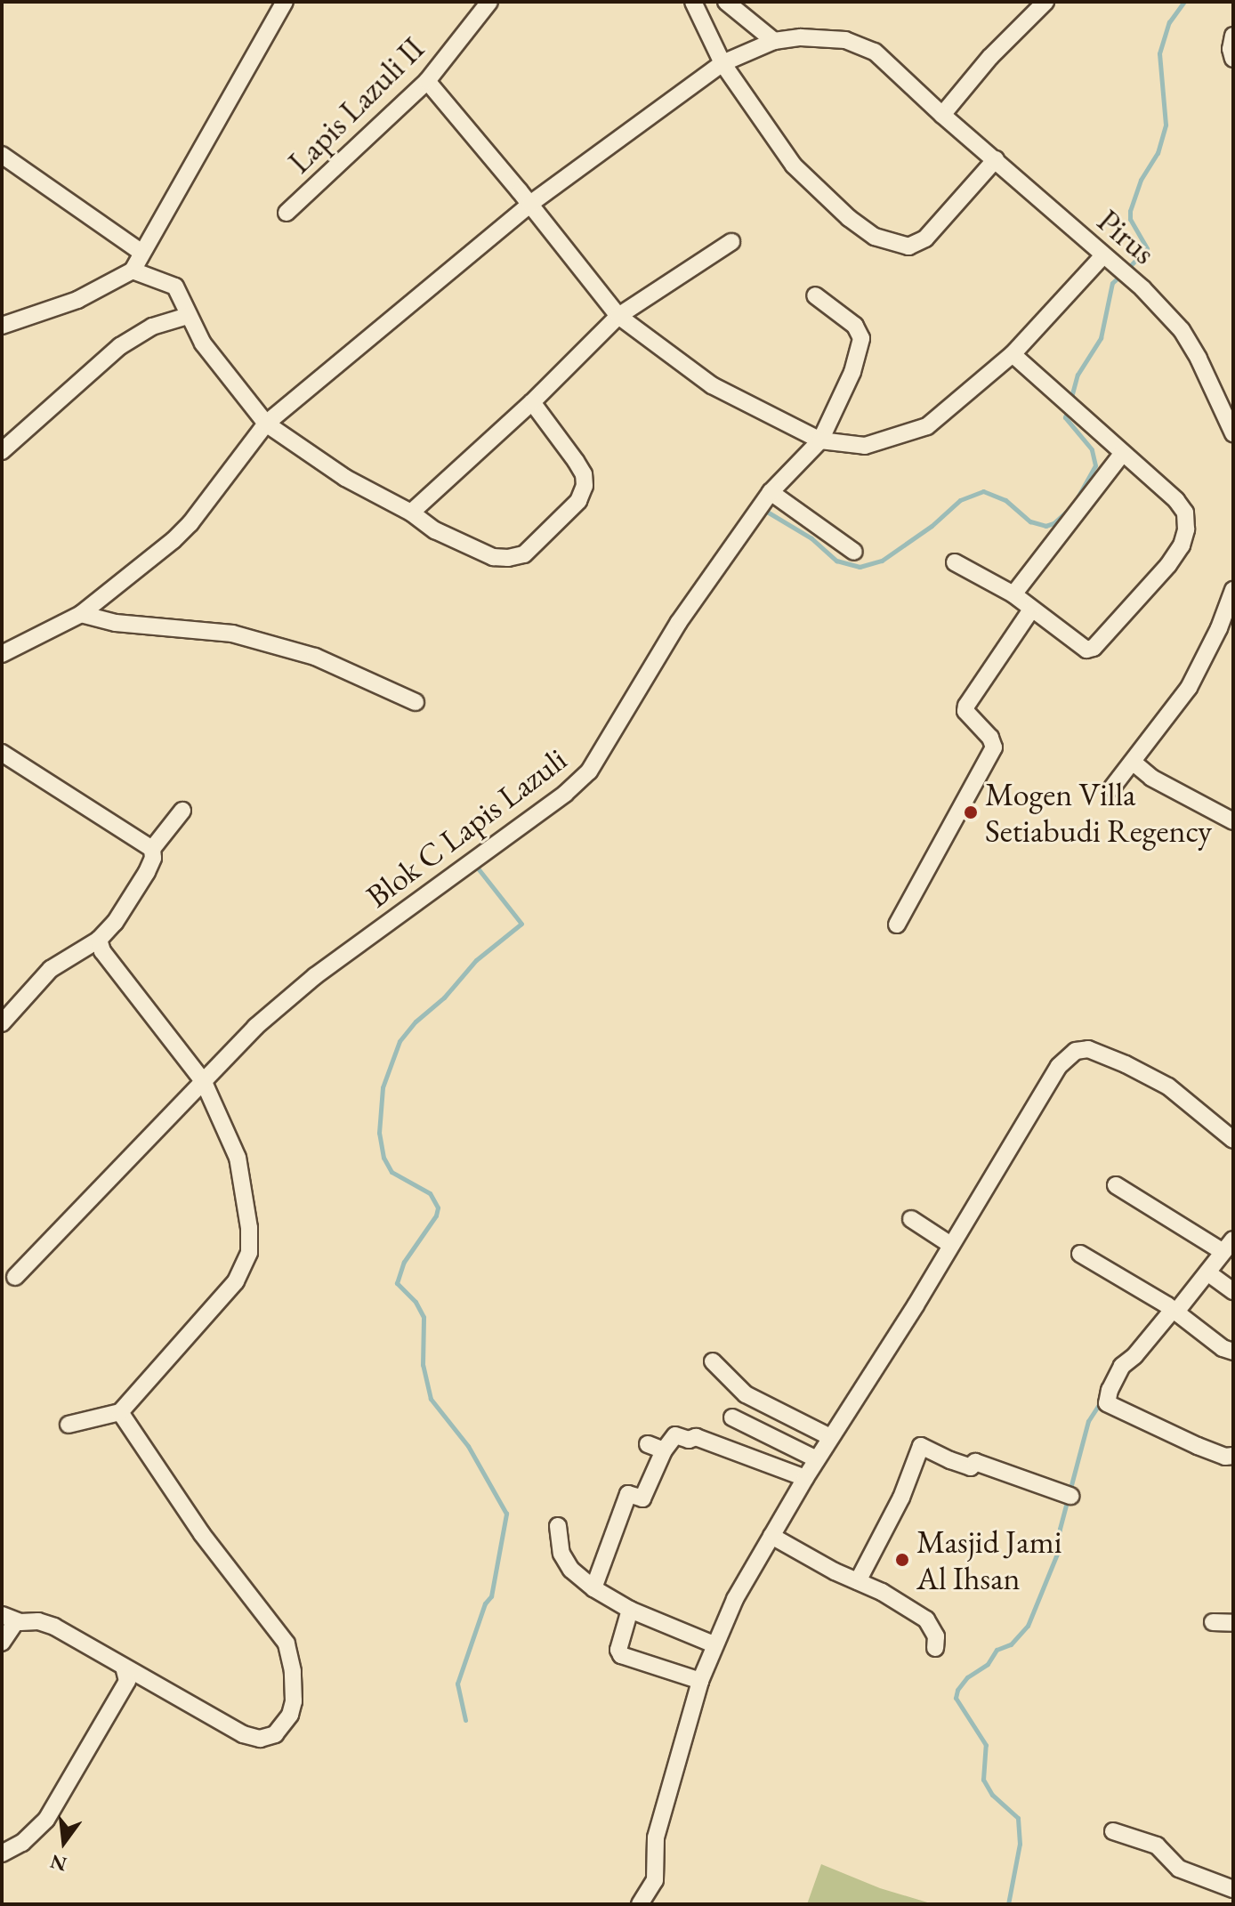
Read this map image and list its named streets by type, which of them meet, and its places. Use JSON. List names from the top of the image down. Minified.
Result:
{"streets":{"street":["Lapis Lazuli II","Pirus","Blok C Lapis Lazuli"]},"places":["Mogen Villa Setiabudi Regency","Masjid Jami Al Ihsan"],"north":"bottom"}
